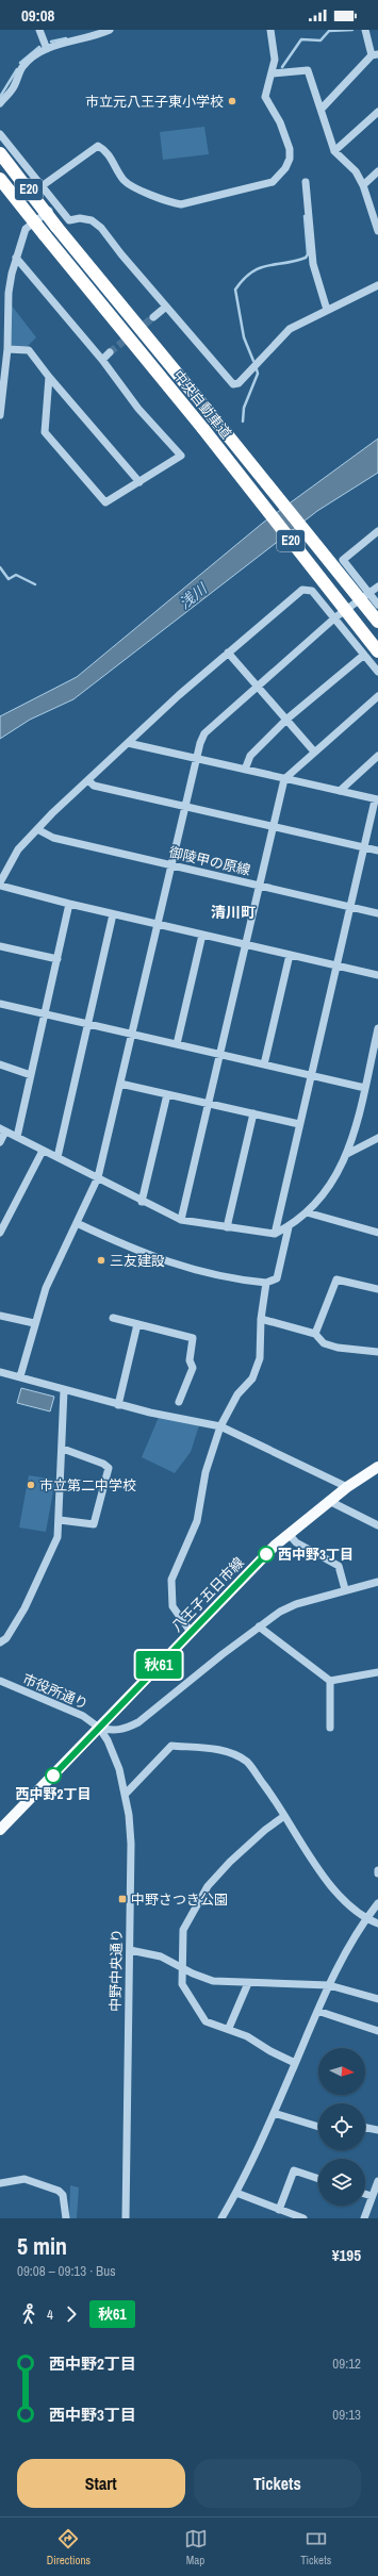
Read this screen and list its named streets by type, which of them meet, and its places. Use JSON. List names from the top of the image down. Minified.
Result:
{"streets":{"highway":["E20","中央自動車道"],"main road":["八王子五日市線"],"street":["御陵甲の原線","市役所通り","中野中央通り"]},"crossings":[["八王子五日市線","市役所通り"],["八王子五日市線","中野中央通り"],["市役所通り","中野中央通り"]],"districts":["清川町"],"water":["浅川"],"places":{"other":["市立元八王子東小学校","三友建設","市立第二中学校","西中野3丁目","西中野2丁目"],"transit":["中野さつき公園"]},"lines":["bus line 秋61"],"north":"right","page":{"status":"09:08","on_map":"秋61","heading":["5 min","09:08 – 09:13 · Bus","¥195"],"legs":["4","秋61"],"list":[{"name":"西中野2丁目","value":"09:12"},{"name":"西中野3丁目","value":"09:13"}],"buttons":["Start","Tickets"],"tabs":["Directions","Map","Tickets"]}}
